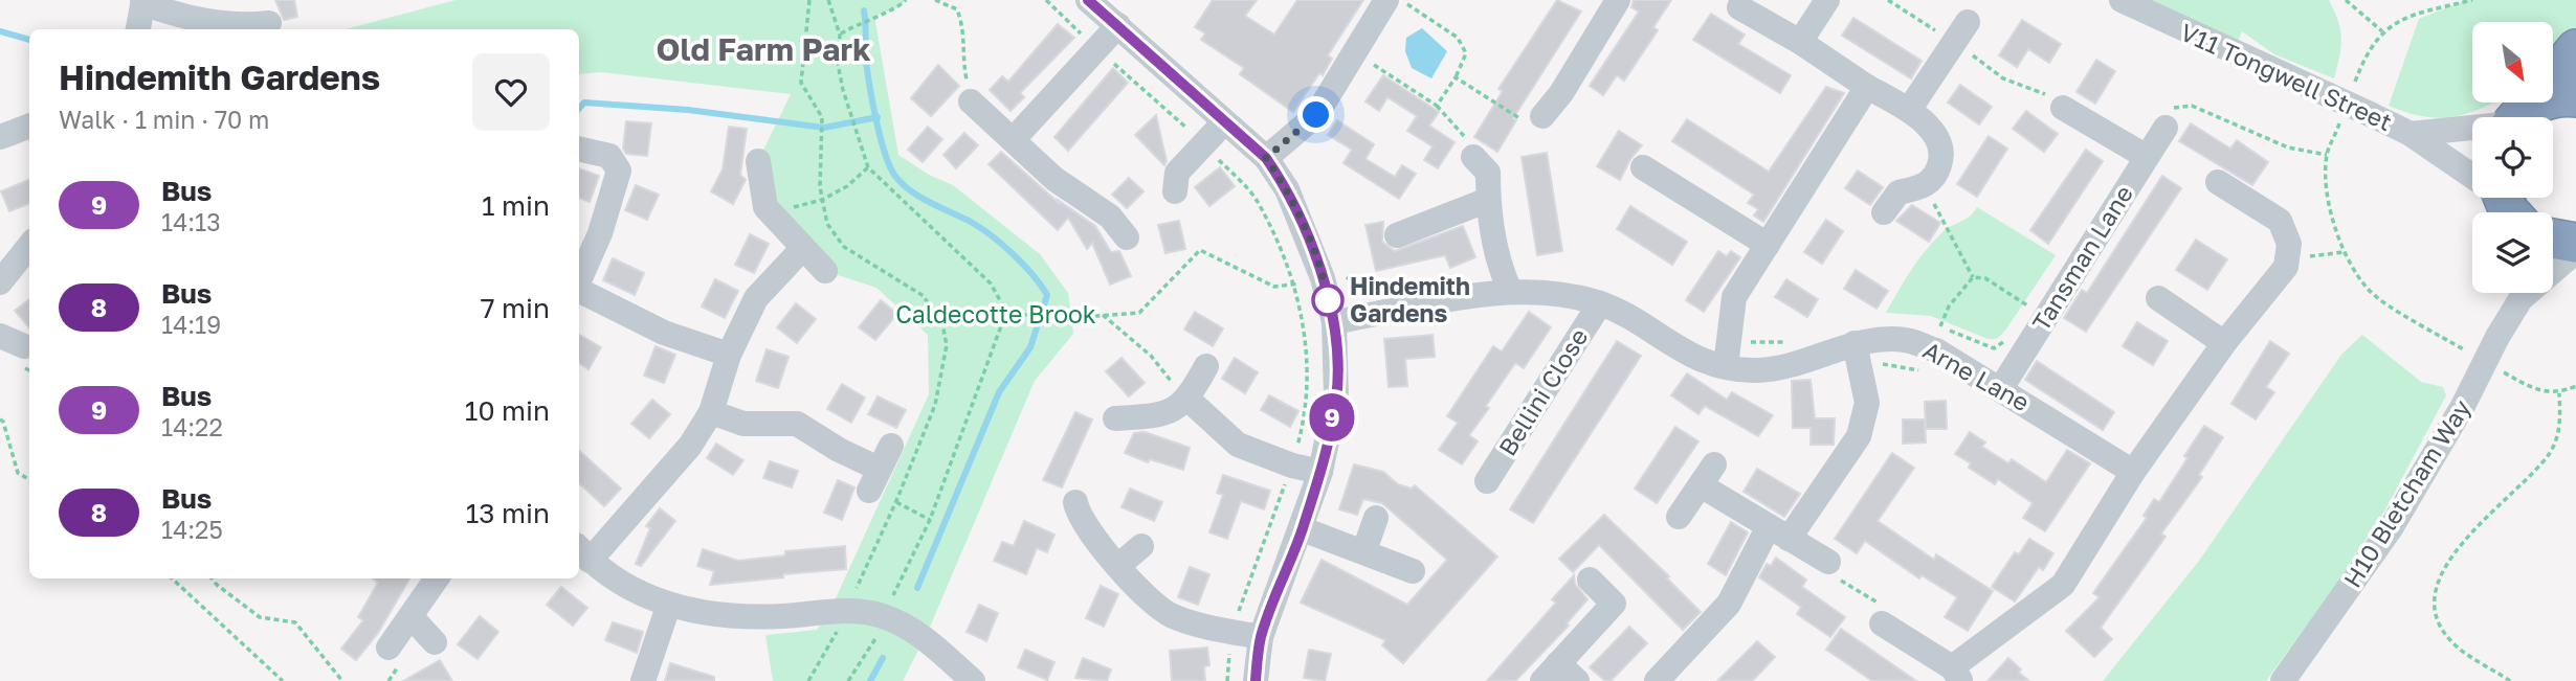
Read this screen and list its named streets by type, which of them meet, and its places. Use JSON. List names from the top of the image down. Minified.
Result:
{"streets":{"street":["V11 Tongwell Street","Tansman Lane","Arne Lane","Bellini Close","H10 Bletcham Way"]},"crossings":[["Tansman Lane","Arne Lane"],["Arne Lane","Bellini Close"]],"districts":["Old Farm Park"],"parks":["Caldecotte Brook"],"places":["Hindemith Gardens"],"lines":["bus line 9"],"north":"bottom right","page":{"on_map":"9","heading":["Hindemith Gardens","Walk · 1 min · 70 m"],"list":[{"mark":"9","name":"Bus","note":"14:13","value":"1 min"},{"mark":"8","name":"Bus","note":"14:19","value":"7 min"},{"mark":"9","name":"Bus","note":"14:22","value":"10 min"},{"mark":"8","name":"Bus","note":"14:25","value":"13 min"}]}}
